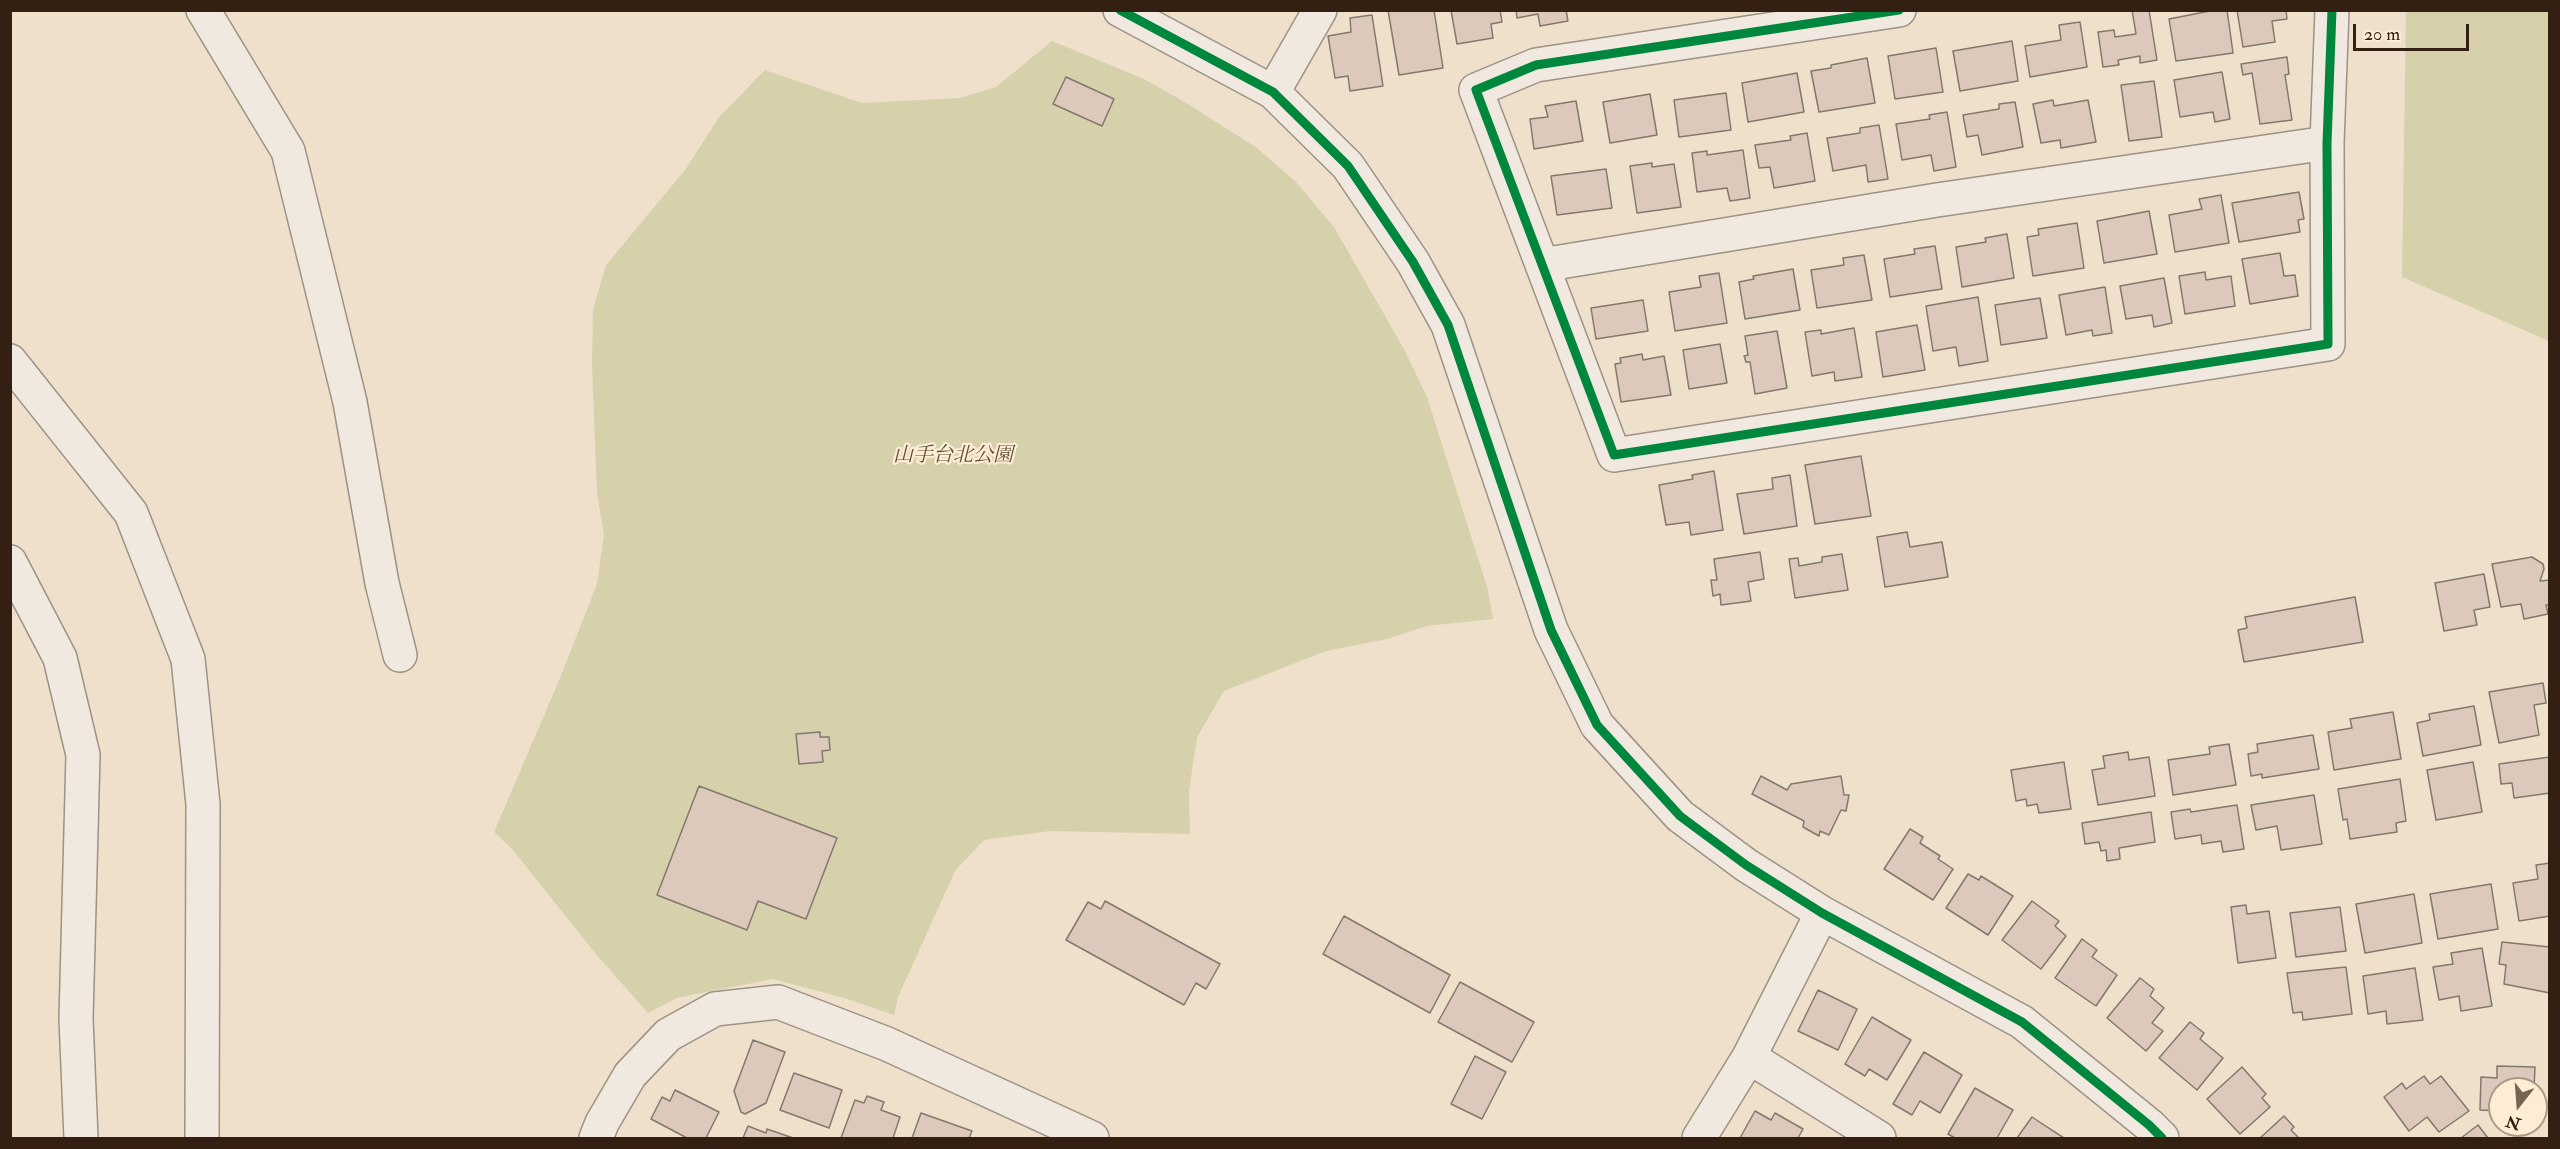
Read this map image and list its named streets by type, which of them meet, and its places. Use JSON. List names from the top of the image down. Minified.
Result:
{"parks":["山手台北公園"],"scale_bar":"20 m","north":"bottom"}
